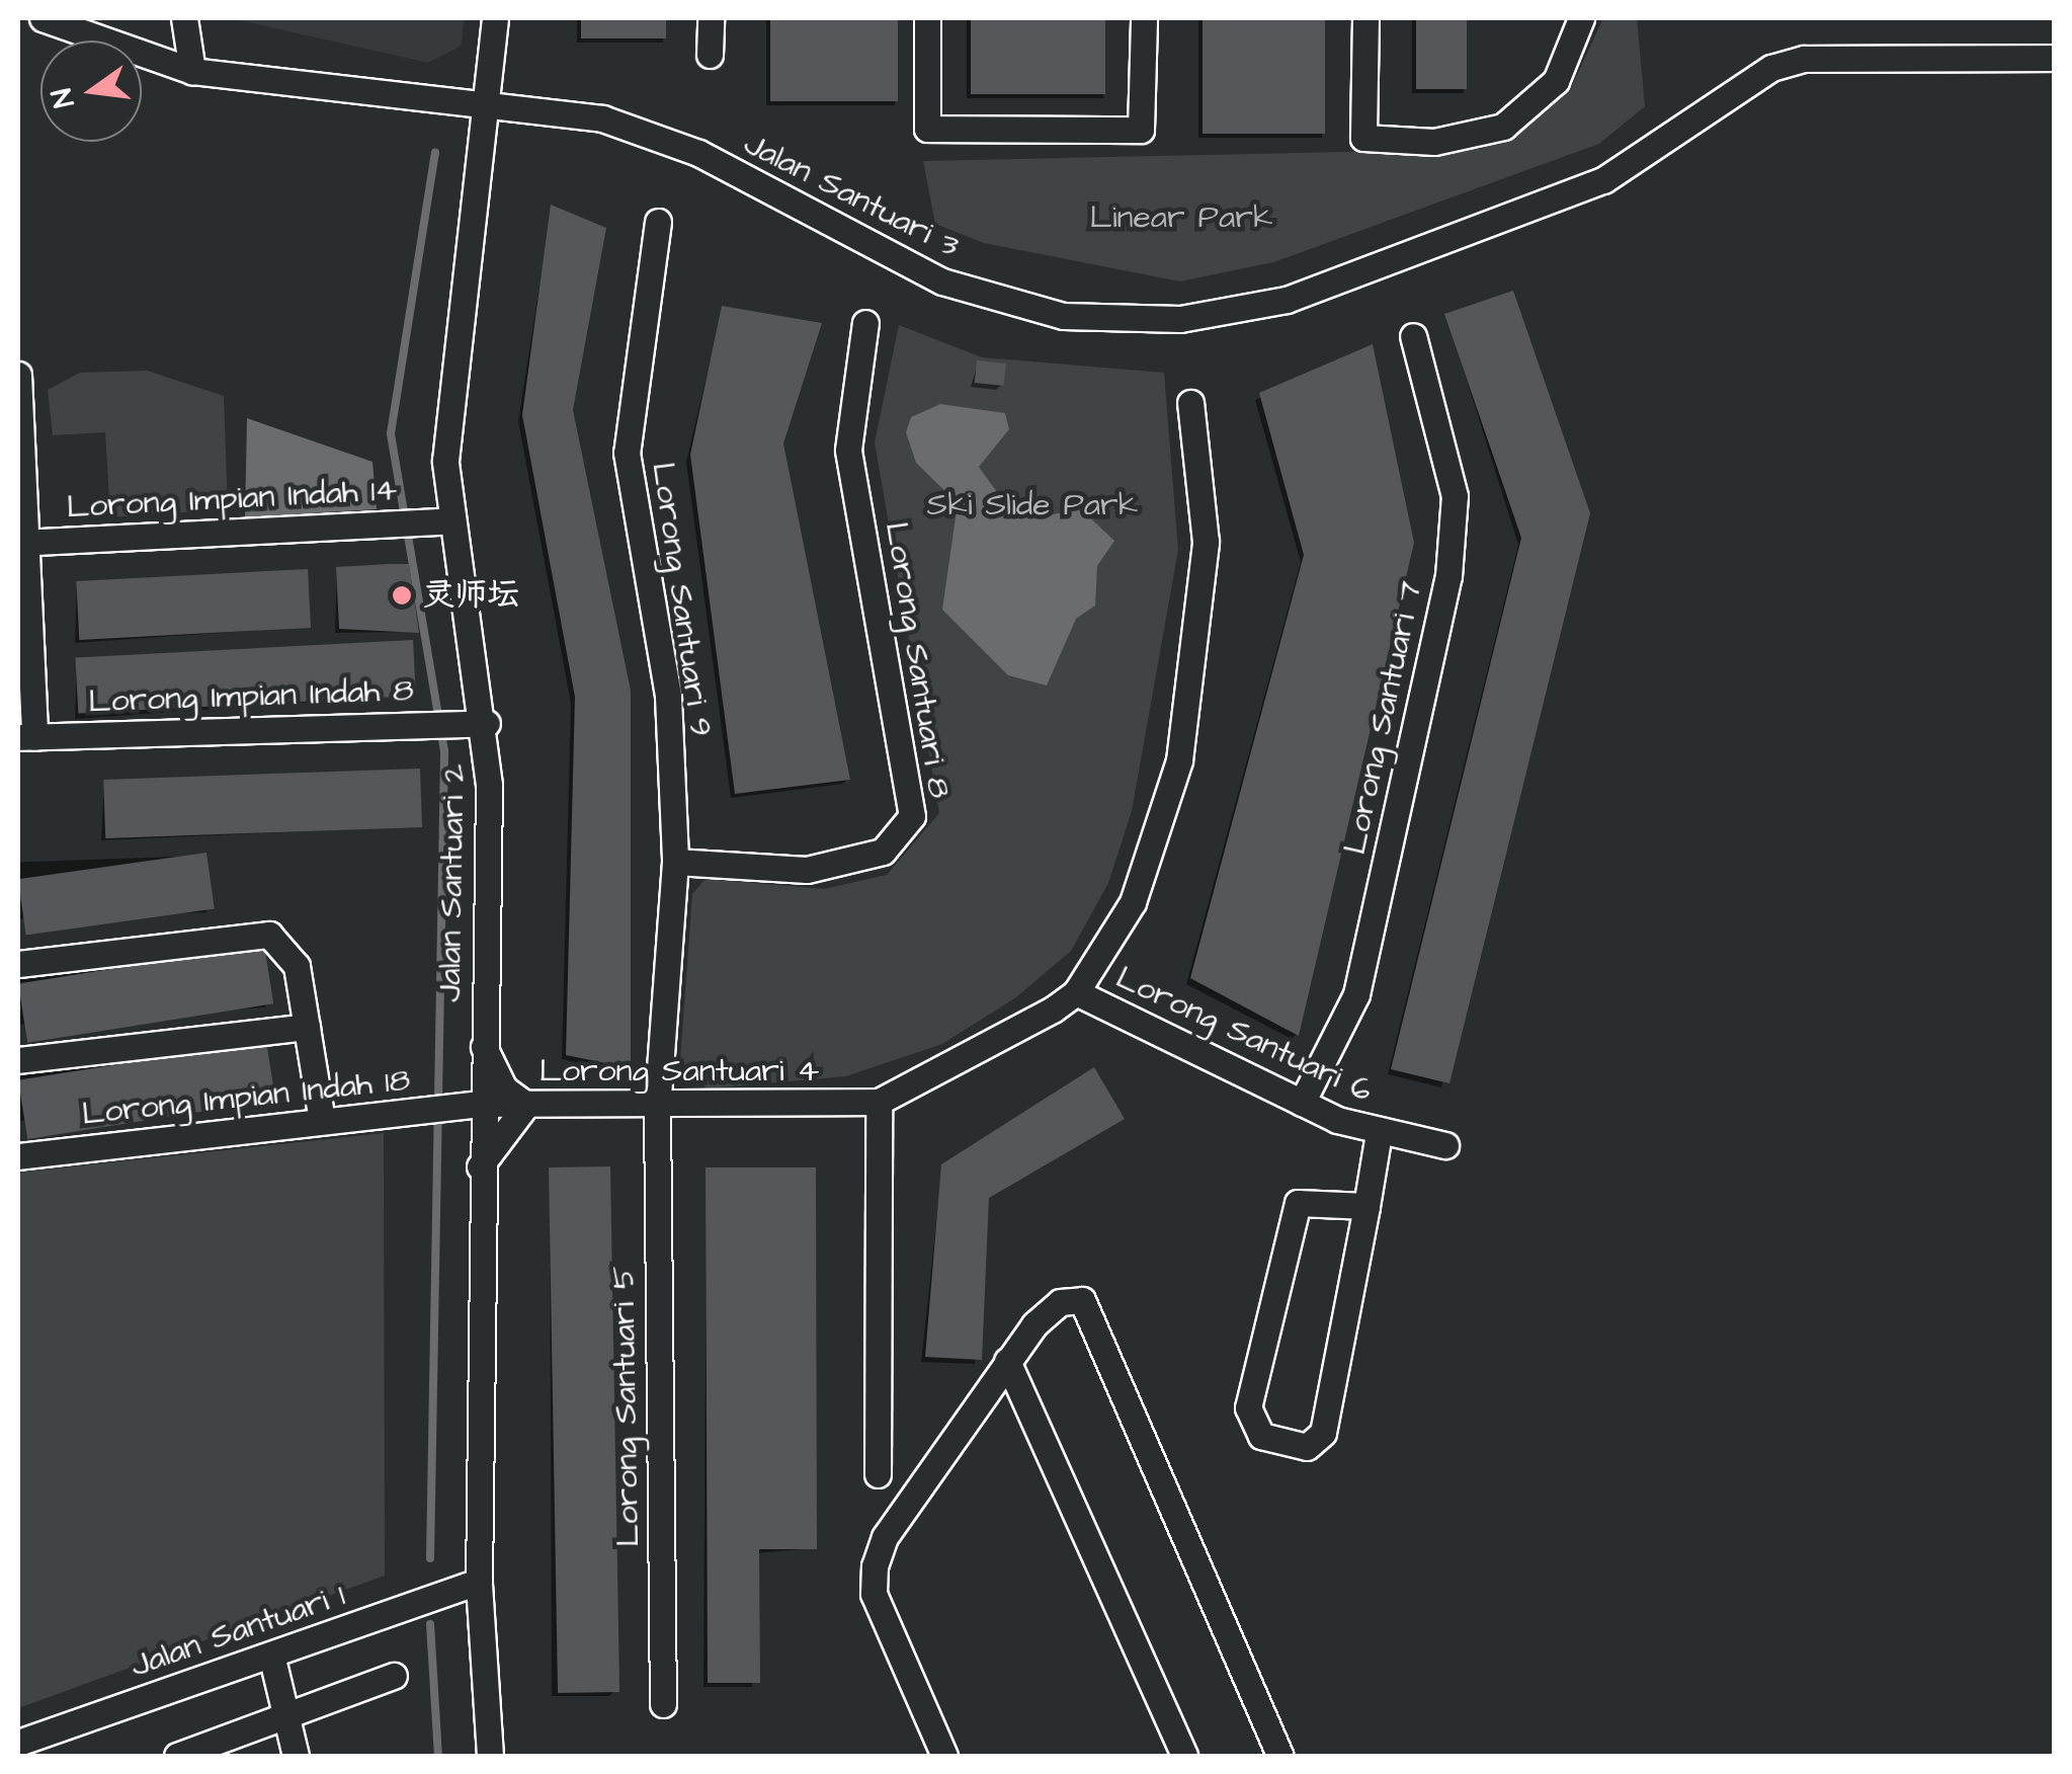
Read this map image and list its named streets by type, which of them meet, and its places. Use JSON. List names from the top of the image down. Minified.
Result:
{"streets":{"street":["Jalan Santuari 3","Lorong Impian Indah 14","Lorong Santuari 9","Lorong Santuari 8","Lorong Impian Indah 8","Lorong Santuari 7","Jalan Santuari 2","Lorong Santuari 6","Lorong Santuari 4","Lorong Impian Indah 18","Lorong Santuari 5","Jalan Santuari 1"]},"crossings":[["Jalan Santuari 3","Jalan Santuari 2"],["Lorong Impian Indah 14","Jalan Santuari 2"],["Lorong Santuari 9","Lorong Santuari 8"],["Lorong Santuari 9","Lorong Santuari 4"],["Lorong Santuari 9","Lorong Santuari 5"],["Lorong Impian Indah 8","Jalan Santuari 2"],["Lorong Santuari 7","Lorong Santuari 6"],["Jalan Santuari 2","Lorong Santuari 4"],["Jalan Santuari 2","Lorong Impian Indah 18"],["Jalan Santuari 2","Jalan Santuari 1"],["Lorong Santuari 6","Lorong Santuari 4"],["Lorong Santuari 4","Lorong Impian Indah 18"],["Lorong Santuari 4","Lorong Santuari 5"]],"parks":["Linear Park","Ski Slide Park"],"places":["灵师坛"],"north":"left"}
